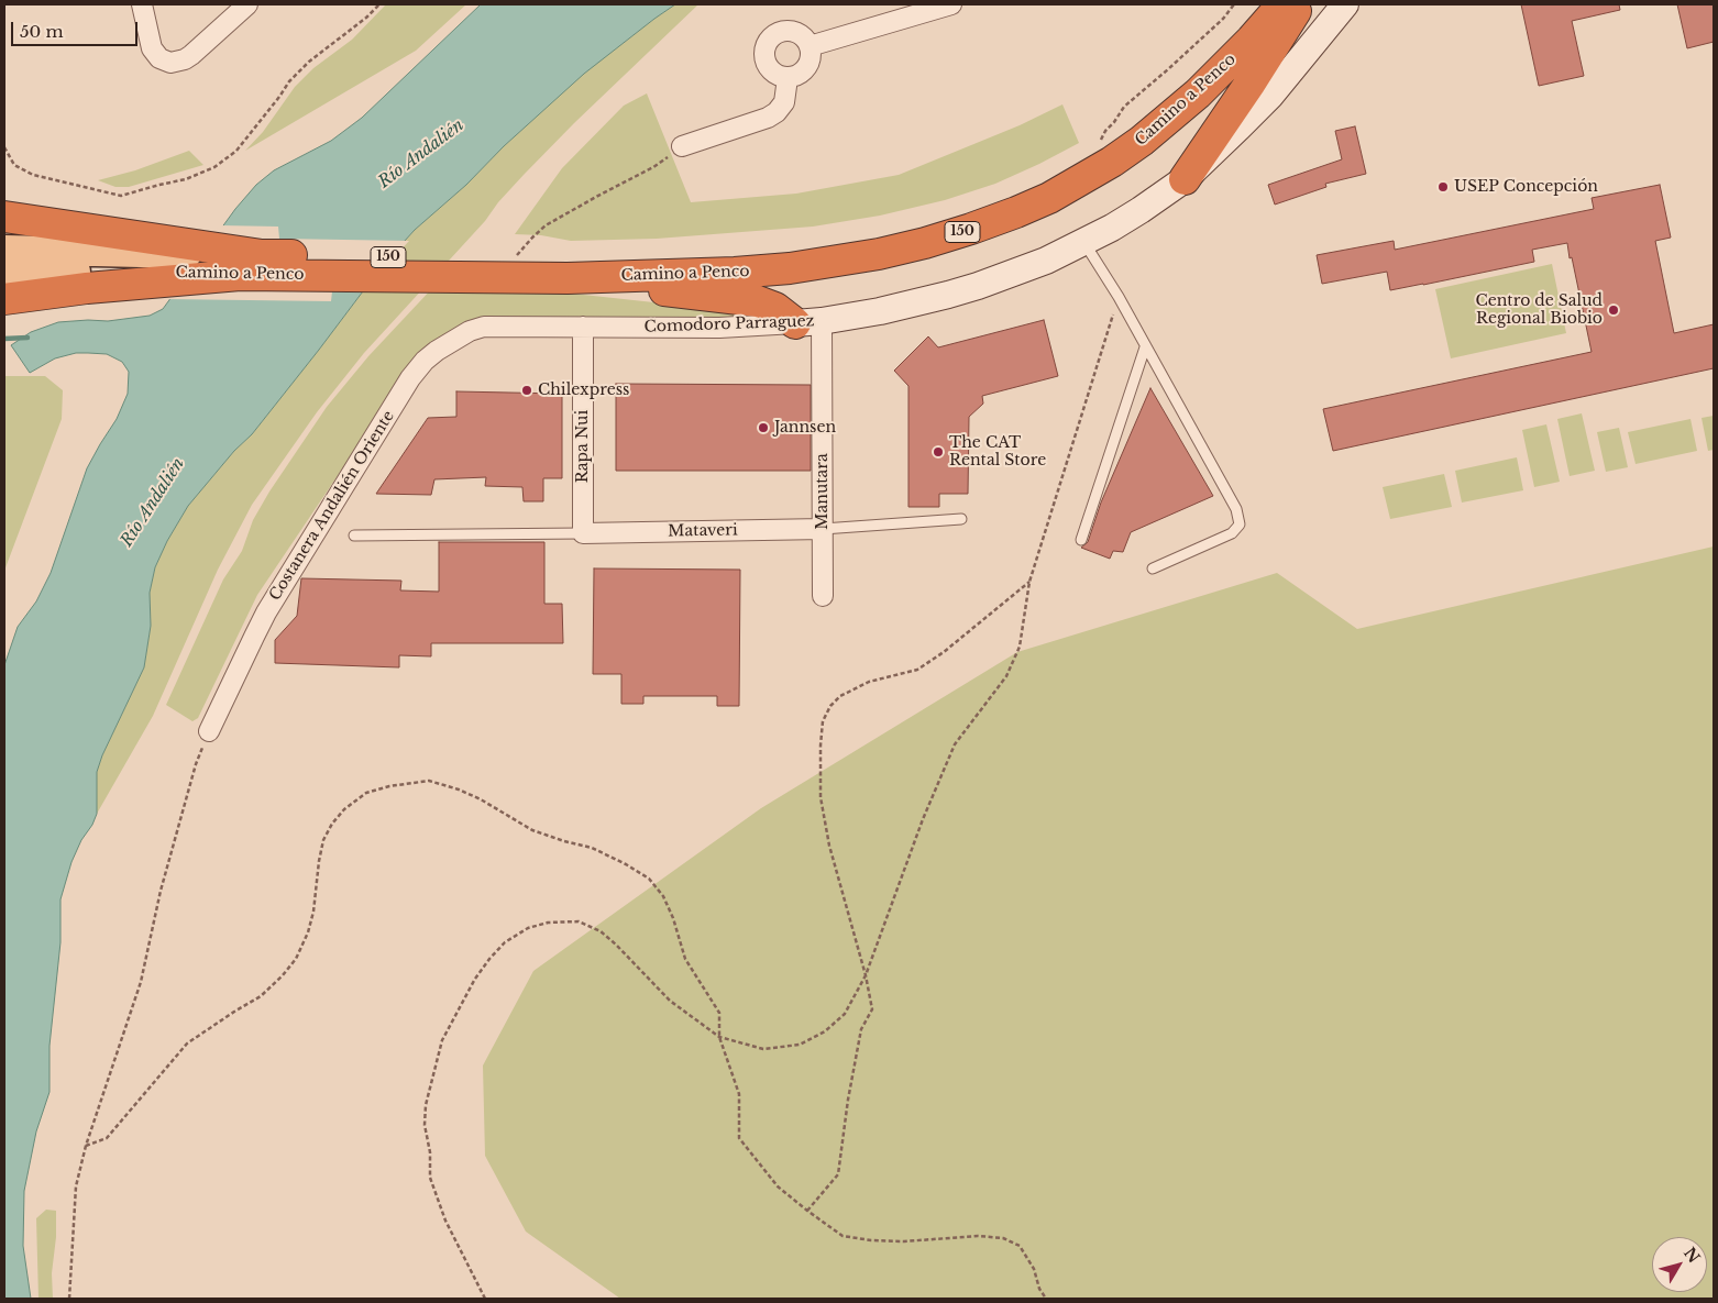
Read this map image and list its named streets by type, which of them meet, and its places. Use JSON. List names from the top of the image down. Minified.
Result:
{"streets":{"highway":["Camino a Penco","150"],"street":["Comodoro Parraguez","Rapa Nui","Manutara","Costanera Andalién Oriente","Mataveri"]},"crossings":[["Comodoro Parraguez","Rapa Nui"],["Comodoro Parraguez","Manutara"],["Comodoro Parraguez","Costanera Andalién Oriente"],["Rapa Nui","Mataveri"],["Manutara","Mataveri"]],"water":["Río Andalién"],"places":["USEP Concepción","Centro de Salud Regional Biobio","Chilexpress","Jannsen","The CAT Rental Store"],"scale_bar":"50 m","north":"top right"}
